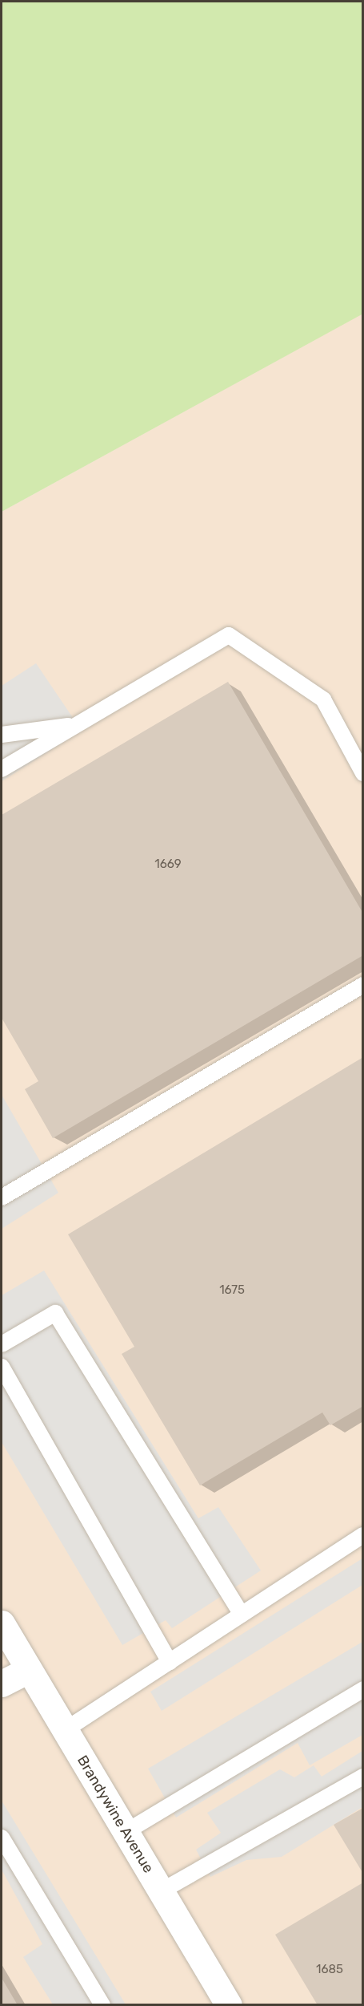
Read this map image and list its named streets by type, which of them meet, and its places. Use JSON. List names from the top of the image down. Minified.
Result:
{"streets":{"street":["Brandywine Avenue"]},"house_numbers":["1669","1675","1685"]}
